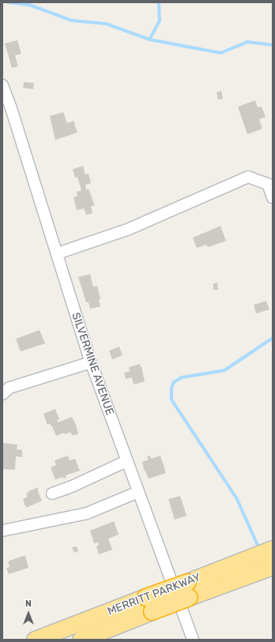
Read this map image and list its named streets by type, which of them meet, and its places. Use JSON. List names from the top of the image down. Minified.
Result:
{"streets":{"highway":["MERRITT PARKWAY"],"street":["SILVERMINE AVENUE"]},"north":"top"}
